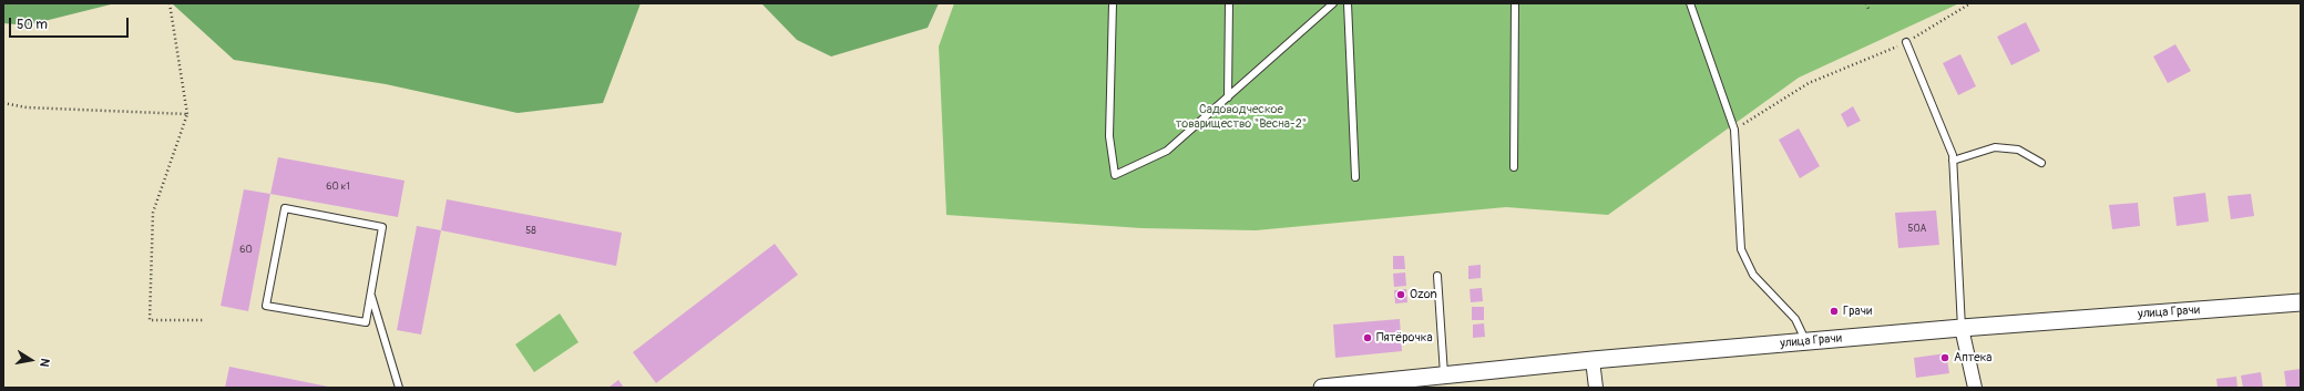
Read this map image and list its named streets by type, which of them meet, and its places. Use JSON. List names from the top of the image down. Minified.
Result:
{"streets":{"street":["улица Грачи"]},"parks":["Садоводческое товарищество \"Весна-2\""],"places":["Ozon","Грачи","Пятёрочка","Аптека"],"house_numbers":["60 к1","50А","58","60"],"scale_bar":"50 m","north":"right"}
